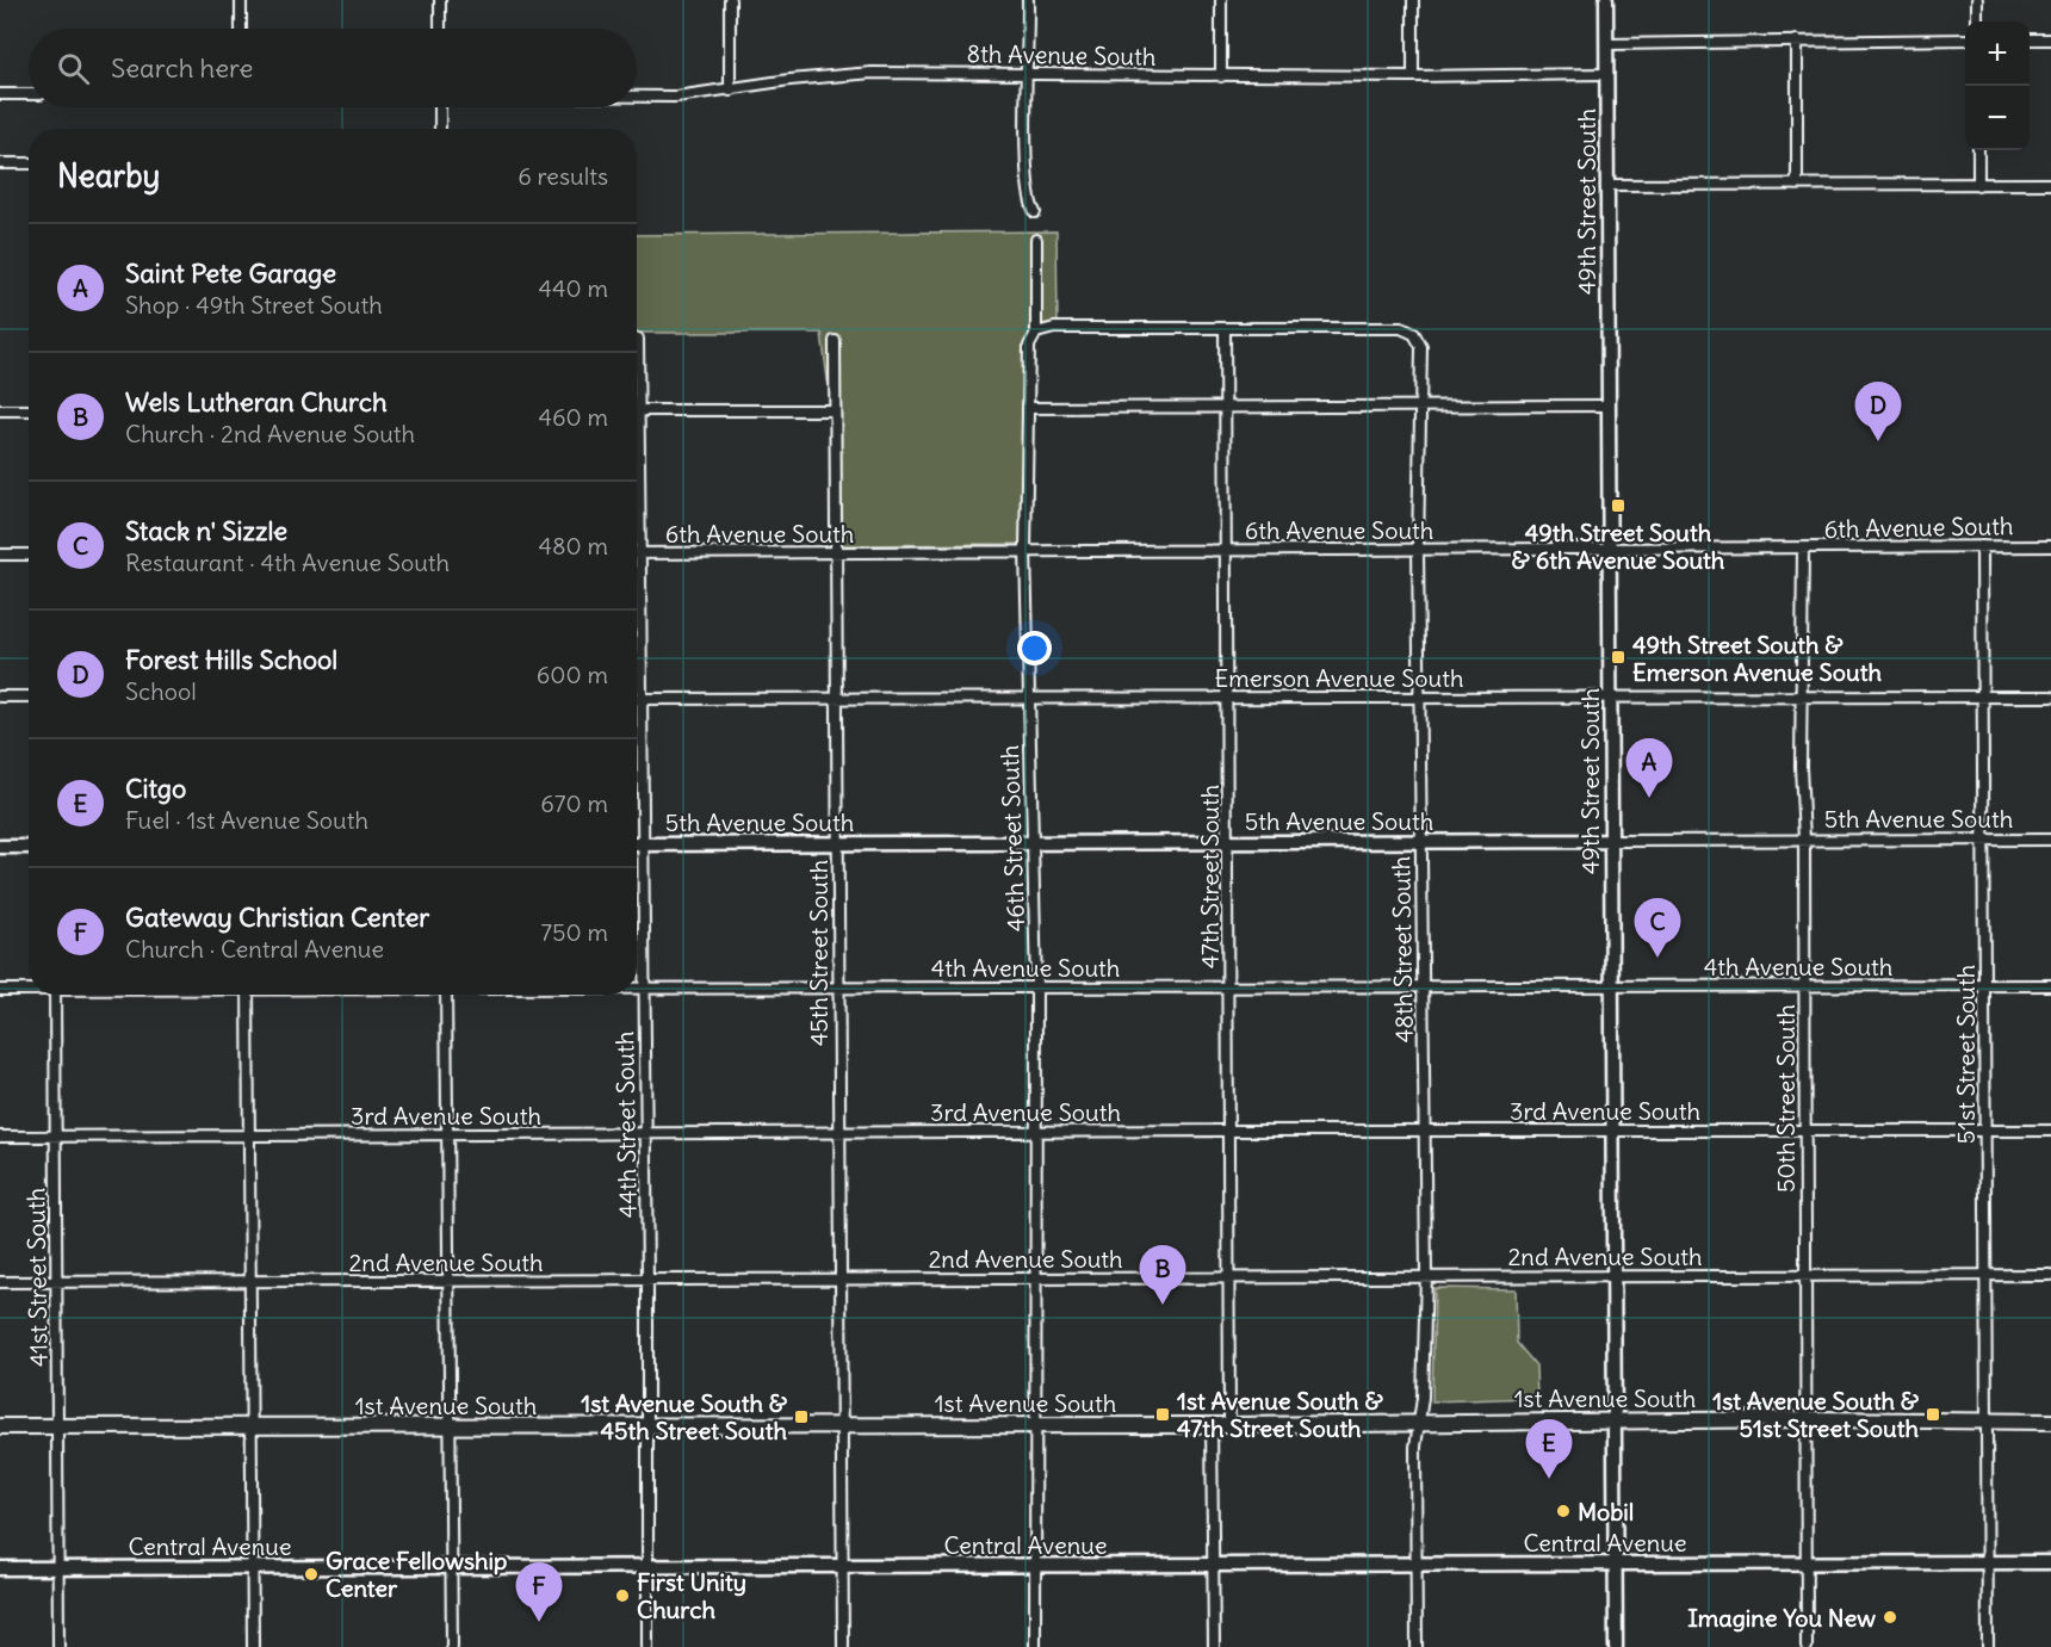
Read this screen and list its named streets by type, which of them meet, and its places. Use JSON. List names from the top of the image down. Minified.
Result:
{"streets":{"main road":["49th Street South","5th Avenue South","1st Avenue South","Central Avenue"],"street":["8th Avenue South","6th Avenue South","Emerson Avenue South","46th Street South","47th Street South","48th Street South","45th Street South","4th Avenue South","51st Street South","50th Street South","3rd Avenue South","44th Street South","2nd Avenue South","41st Street South"]},"crossings":[["8th Avenue South","49th Street South"],["49th Street South","6th Avenue South"],["49th Street South","Emerson Avenue South"],["49th Street South","5th Avenue South"],["49th Street South","4th Avenue South"],["49th Street South","3rd Avenue South"],["49th Street South","2nd Avenue South"],["49th Street South","1st Avenue South"],["49th Street South","Central Avenue"],["6th Avenue South","46th Street South"],["6th Avenue South","47th Street South"],["6th Avenue South","48th Street South"],["6th Avenue South","45th Street South"],["6th Avenue South","51st Street South"],["6th Avenue South","50th Street South"],["6th Avenue South","44th Street South"],["Emerson Avenue South","46th Street South"],["Emerson Avenue South","47th Street South"],["Emerson Avenue South","48th Street South"],["Emerson Avenue South","45th Street South"],["Emerson Avenue South","51st Street South"],["Emerson Avenue South","50th Street South"],["Emerson Avenue South","44th Street South"],["5th Avenue South","46th Street South"],["5th Avenue South","47th Street South"],["5th Avenue South","48th Street South"],["5th Avenue South","45th Street South"],["5th Avenue South","51st Street South"],["5th Avenue South","50th Street South"],["5th Avenue South","44th Street South"],["46th Street South","4th Avenue South"],["46th Street South","3rd Avenue South"],["46th Street South","2nd Avenue South"],["46th Street South","1st Avenue South"],["46th Street South","Central Avenue"],["47th Street South","48th Street South"],["47th Street South","4th Avenue South"],["47th Street South","3rd Avenue South"],["47th Street South","2nd Avenue South"],["47th Street South","1st Avenue South"],["48th Street South","4th Avenue South"],["48th Street South","3rd Avenue South"],["48th Street South","2nd Avenue South"],["48th Street South","1st Avenue South"],["48th Street South","Central Avenue"],["45th Street South","4th Avenue South"],["45th Street South","3rd Avenue South"],["45th Street South","2nd Avenue South"],["45th Street South","1st Avenue South"],["45th Street South","Central Avenue"],["4th Avenue South","51st Street South"],["4th Avenue South","50th Street South"],["4th Avenue South","44th Street South"],["51st Street South","3rd Avenue South"],["51st Street South","2nd Avenue South"],["51st Street South","1st Avenue South"],["51st Street South","Central Avenue"],["50th Street South","3rd Avenue South"],["50th Street South","2nd Avenue South"],["50th Street South","1st Avenue South"],["50th Street South","Central Avenue"],["3rd Avenue South","44th Street South"],["3rd Avenue South","41st Street South"],["44th Street South","2nd Avenue South"],["44th Street South","1st Avenue South"],["44th Street South","Central Avenue"],["2nd Avenue South","41st Street South"],["41st Street South","1st Avenue South"],["41st Street South","Central Avenue"]],"places":{"transit":["49th Street South & 6th Avenue South","49th Street South & Emerson Avenue South","1st Avenue South & 47th Street South","1st Avenue South & 51st Street South","1st Avenue South & 45th Street South"],"other":["Mobil","Grace Fellowship Center","First Unity Church","Imagine You New"]},"page":{"map_buttons":["+","−"],"search":"Search here","heading":["Nearby","6 results"],"list":[{"mark":"A","name":"Saint Pete Garage","note":"Shop · 49th Street South","value":"440 m"},{"mark":"B","name":"Wels Lutheran Church","note":"Church · 2nd Avenue South","value":"460 m"},{"mark":"C","name":"Stack n' Sizzle","note":"Restaurant · 4th Avenue South","value":"480 m"},{"mark":"D","name":"Forest Hills School","note":"School","value":"600 m"},{"mark":"E","name":"Citgo","note":"Fuel · 1st Avenue South","value":"670 m"},{"mark":"F","name":"Gateway Christian Center","note":"Church · Central Avenue","value":"750 m"}],"pins":["D","A","C","B","E","F"]}}
